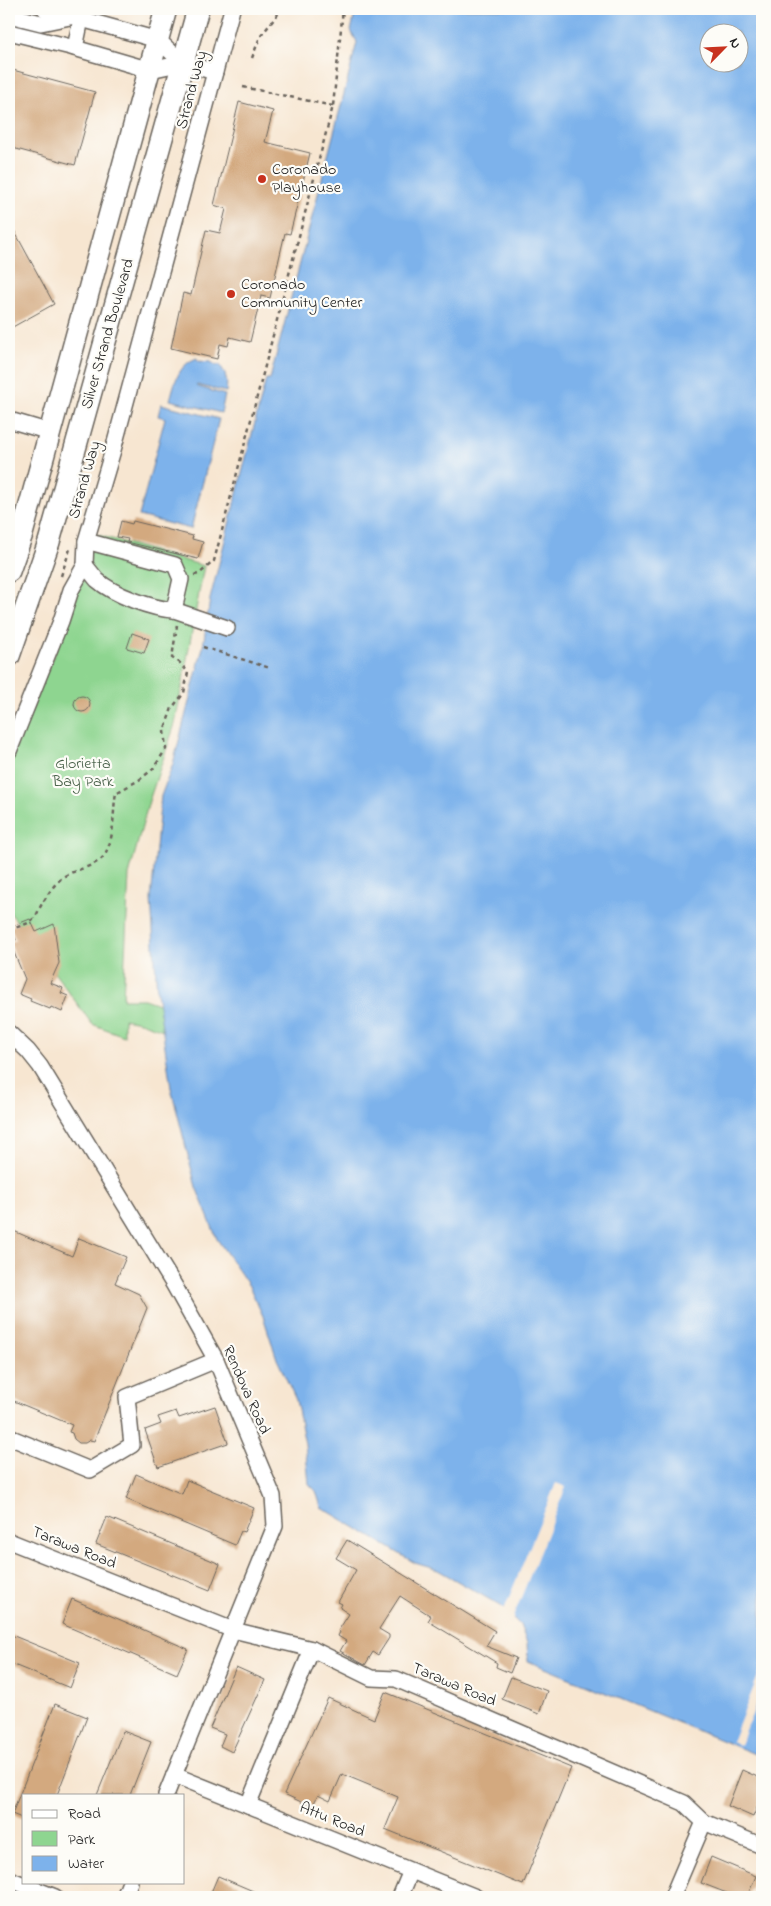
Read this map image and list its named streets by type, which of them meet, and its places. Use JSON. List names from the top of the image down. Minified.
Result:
{"streets":{"highway":["Silver Strand Boulevard"],"street":["Strand Way","Rendova Road","Tarawa Road","Attu Road"]},"crossings":[["Rendova Road","Tarawa Road"],["Rendova Road","Attu Road"]],"parks":["Glorietta Bay Park"],"places":["Coronado Playhouse","Coronado Community Center"],"legend":["Road","Park","Water"],"north":"top right"}
